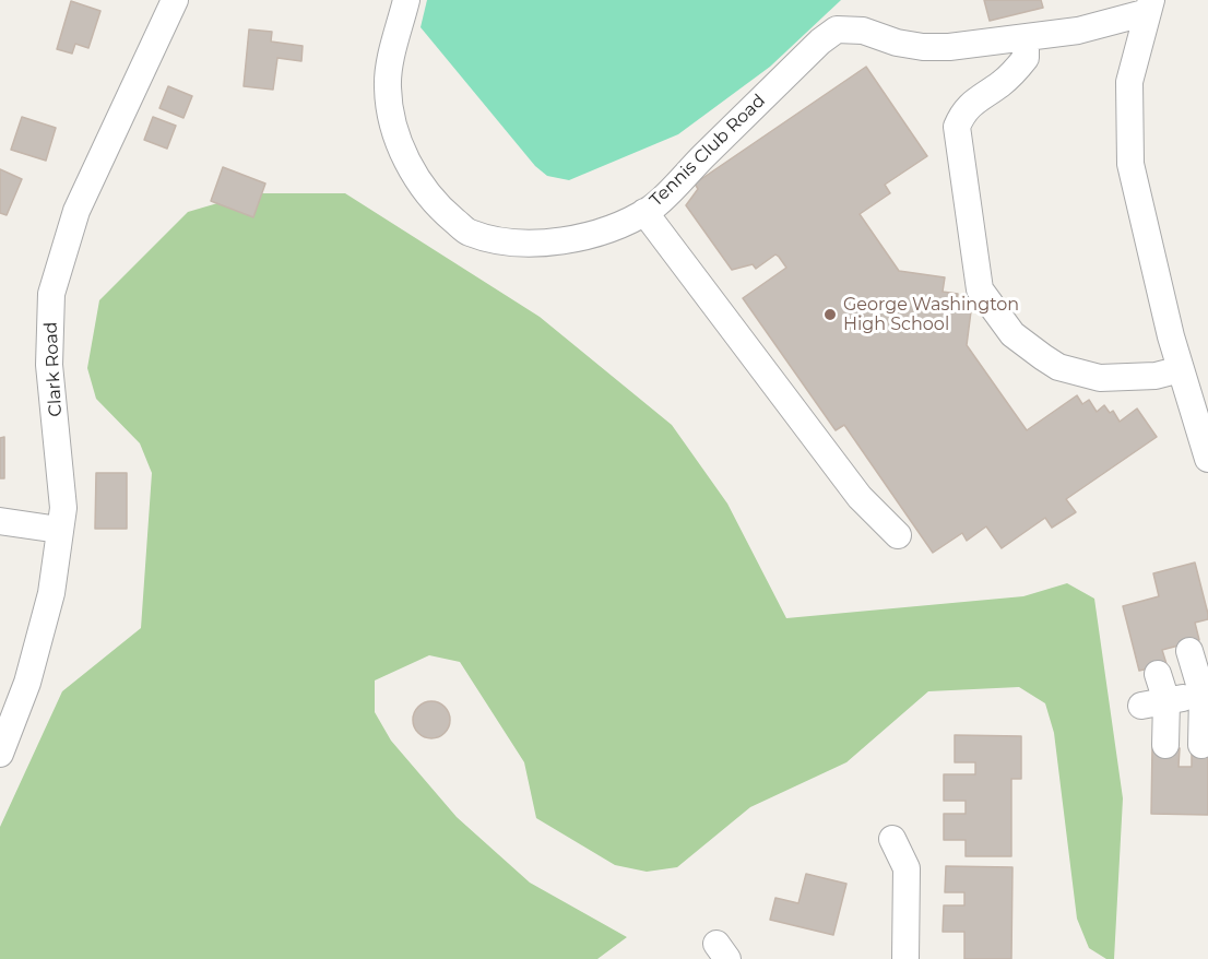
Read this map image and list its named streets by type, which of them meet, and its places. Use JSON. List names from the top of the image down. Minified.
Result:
{"streets":{"street":["Tennis Club Road","Clark Road"]},"places":["George Washington High School"]}
